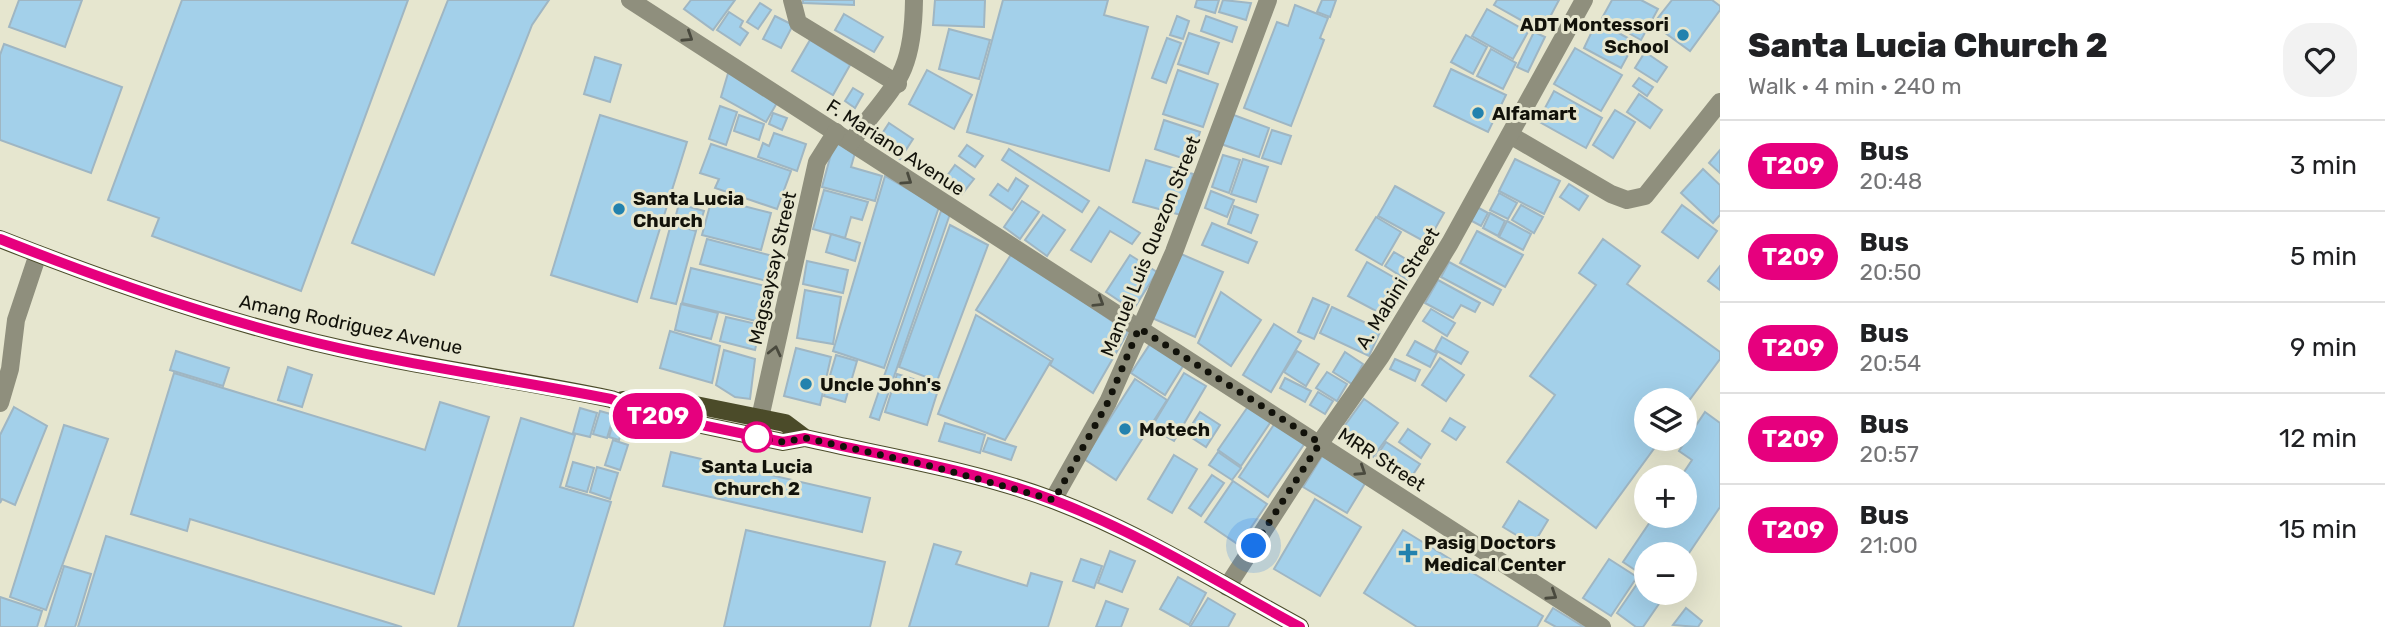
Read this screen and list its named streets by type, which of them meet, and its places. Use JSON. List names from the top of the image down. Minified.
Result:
{"streets":{"main road":["Amang Rodriguez Avenue"],"street":["F. Mariano Avenue","Manuel Luis Quezon Street","Magsaysay Street","A. Mabini Street","MRR Street"]},"crossings":[["F. Mariano Avenue","Manuel Luis Quezon Street"],["F. Mariano Avenue","Magsaysay Street"],["F. Mariano Avenue","MRR Street"],["Manuel Luis Quezon Street","Amang Rodriguez Avenue"],["Manuel Luis Quezon Street","MRR Street"],["Magsaysay Street","Amang Rodriguez Avenue"],["A. Mabini Street","Amang Rodriguez Avenue"],["A. Mabini Street","MRR Street"]],"one_way":["F. Mariano Avenue","Magsaysay Street","MRR Street"],"places":{"other":["ADT Montessori School","Alfamart","Santa Lucia Church","Uncle John's","Motech","Santa Lucia Church 2"],"health":["Pasig Doctors Medical Center"]},"lines":["bus line T209"],"page":{"on_map":"T209","heading":["Santa Lucia Church 2","Walk · 4 min · 240 m"],"list":[{"mark":"T209","name":"Bus","note":"20:48","value":"3 min"},{"mark":"T209","name":"Bus","note":"20:50","value":"5 min"},{"mark":"T209","name":"Bus","note":"20:54","value":"9 min"},{"mark":"T209","name":"Bus","note":"20:57","value":"12 min"},{"mark":"T209","name":"Bus","note":"21:00","value":"15 min"}],"map_buttons":["+","−"]}}
